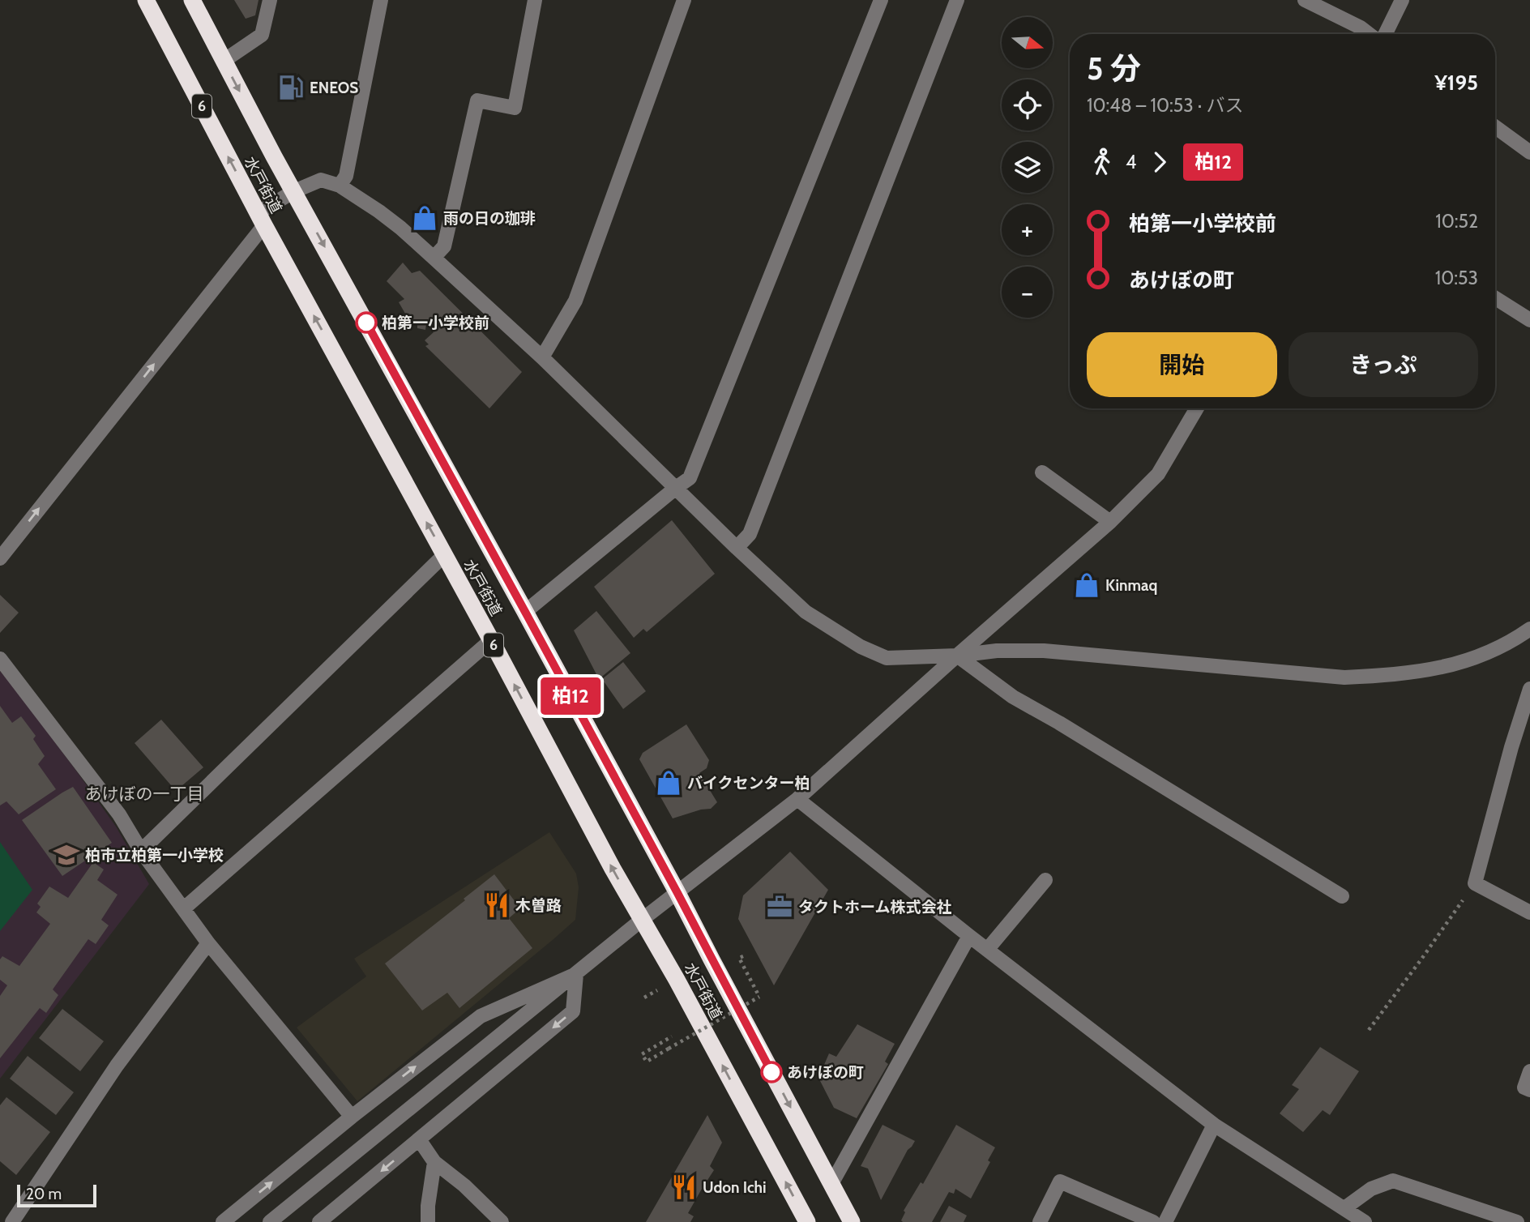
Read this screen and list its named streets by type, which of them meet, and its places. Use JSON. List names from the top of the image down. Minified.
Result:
{"streets":{"highway":["6","水戸街道"]},"districts":["あけぼの一丁目"],"places":{"fuel station":["ENEOS"],"shop":["雨の日の珈琲","Kinmaq","バイクセンター柏"],"other":["柏第一小学校前","あけぼの町"],"school or university":["柏市立柏第一小学校"],"restaurant":["木曽路","Udon Ichi"],"office":["タクトホーム株式会社"]},"lines":["bus line 柏12"],"scale_bar":"20 m","north":"right","page":{"on_map":"柏12","map_buttons":["+","−"],"heading":["5 分","10:48 – 10:53 · バス","¥195"],"legs":["4","柏12"],"list":[{"name":"柏第一小学校前","value":"10:52"},{"name":"あけぼの町","value":"10:53"}],"buttons":["開始","きっぷ"],"scale":"20 m"}}
